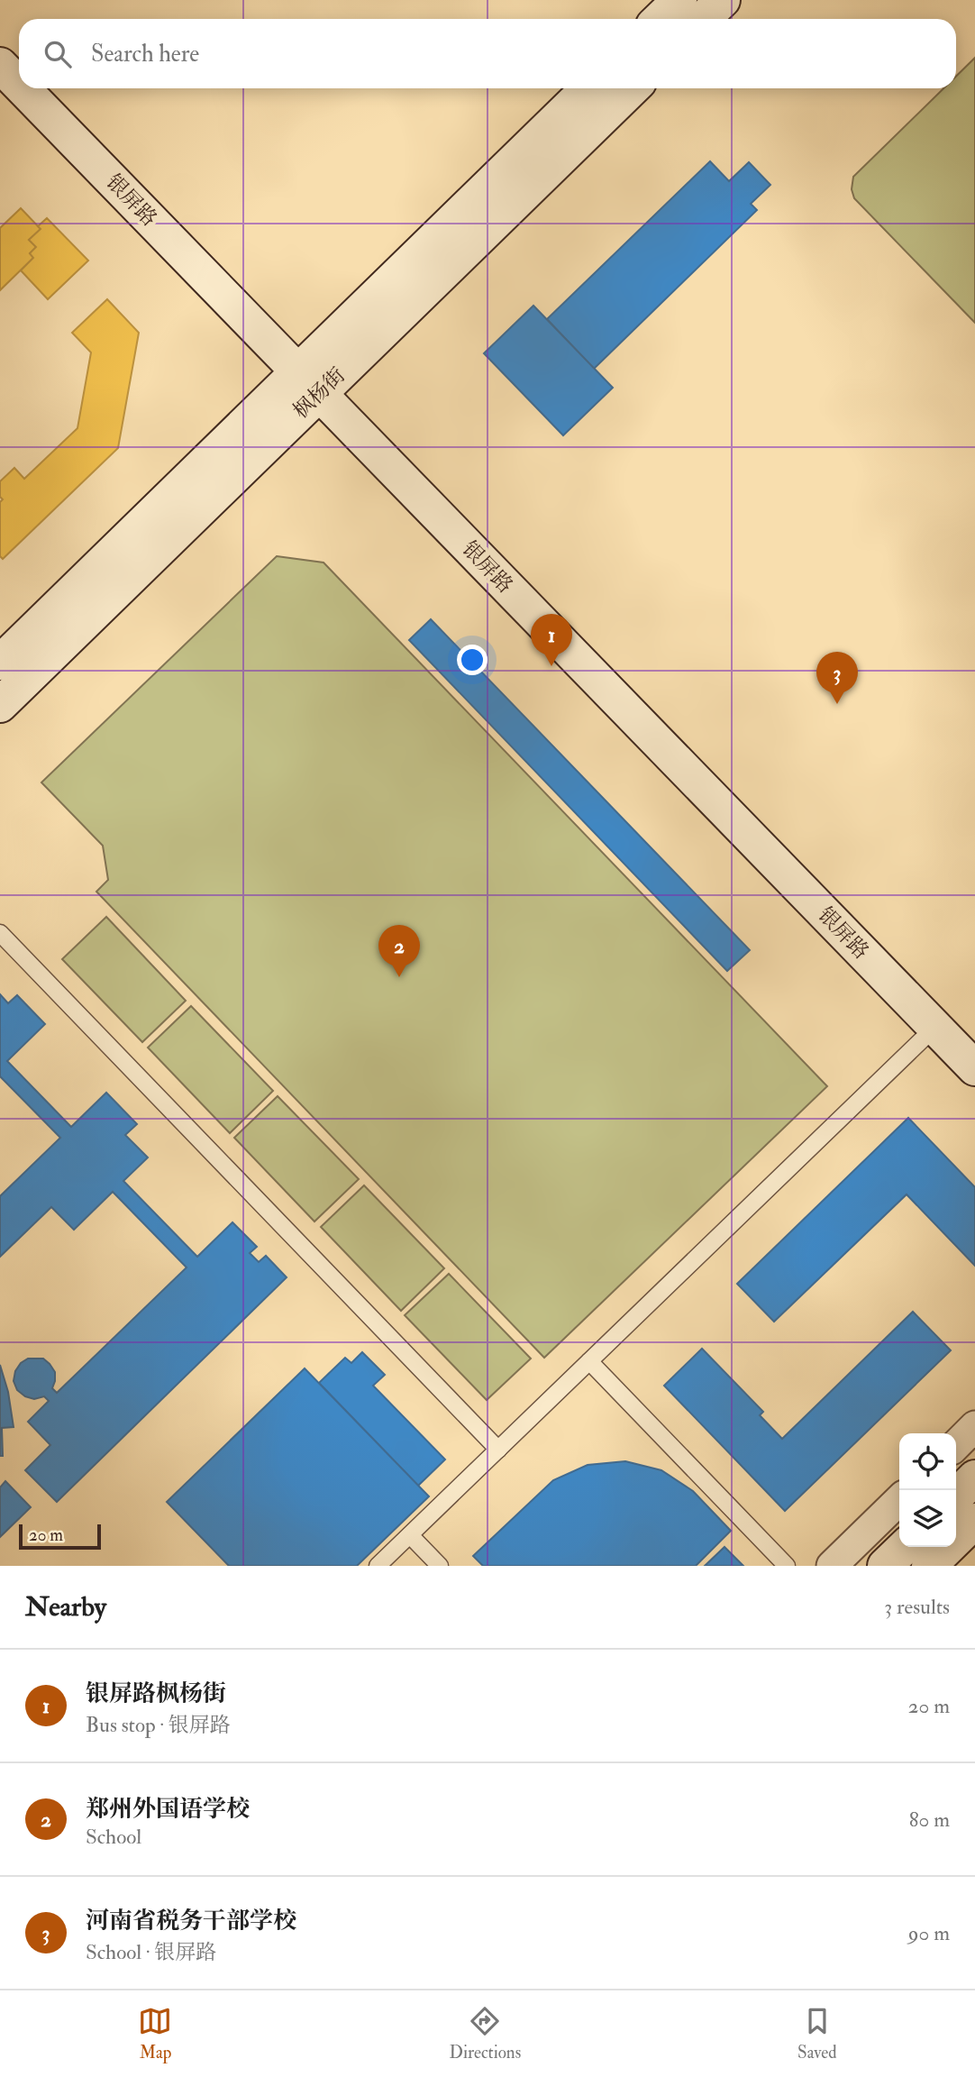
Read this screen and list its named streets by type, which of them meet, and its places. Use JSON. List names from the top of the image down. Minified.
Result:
{"streets":{"street":["银屏路","枫杨街"]},"crossings":[["银屏路","枫杨街"]],"scale_bar":"20 m","page":{"search":"Search here","pins":["1","3","2"],"scale":"20 m","heading":["Nearby","3 results"],"list":[{"mark":"1","name":"银屏路枫杨街","note":"Bus stop · 银屏路","value":"20 m"},{"mark":"2","name":"郑州外国语学校","note":"School","value":"80 m"},{"mark":"3","name":"河南省税务干部学校","note":"School · 银屏路","value":"90 m"}],"nav":["Map","Directions","Saved"]}}
